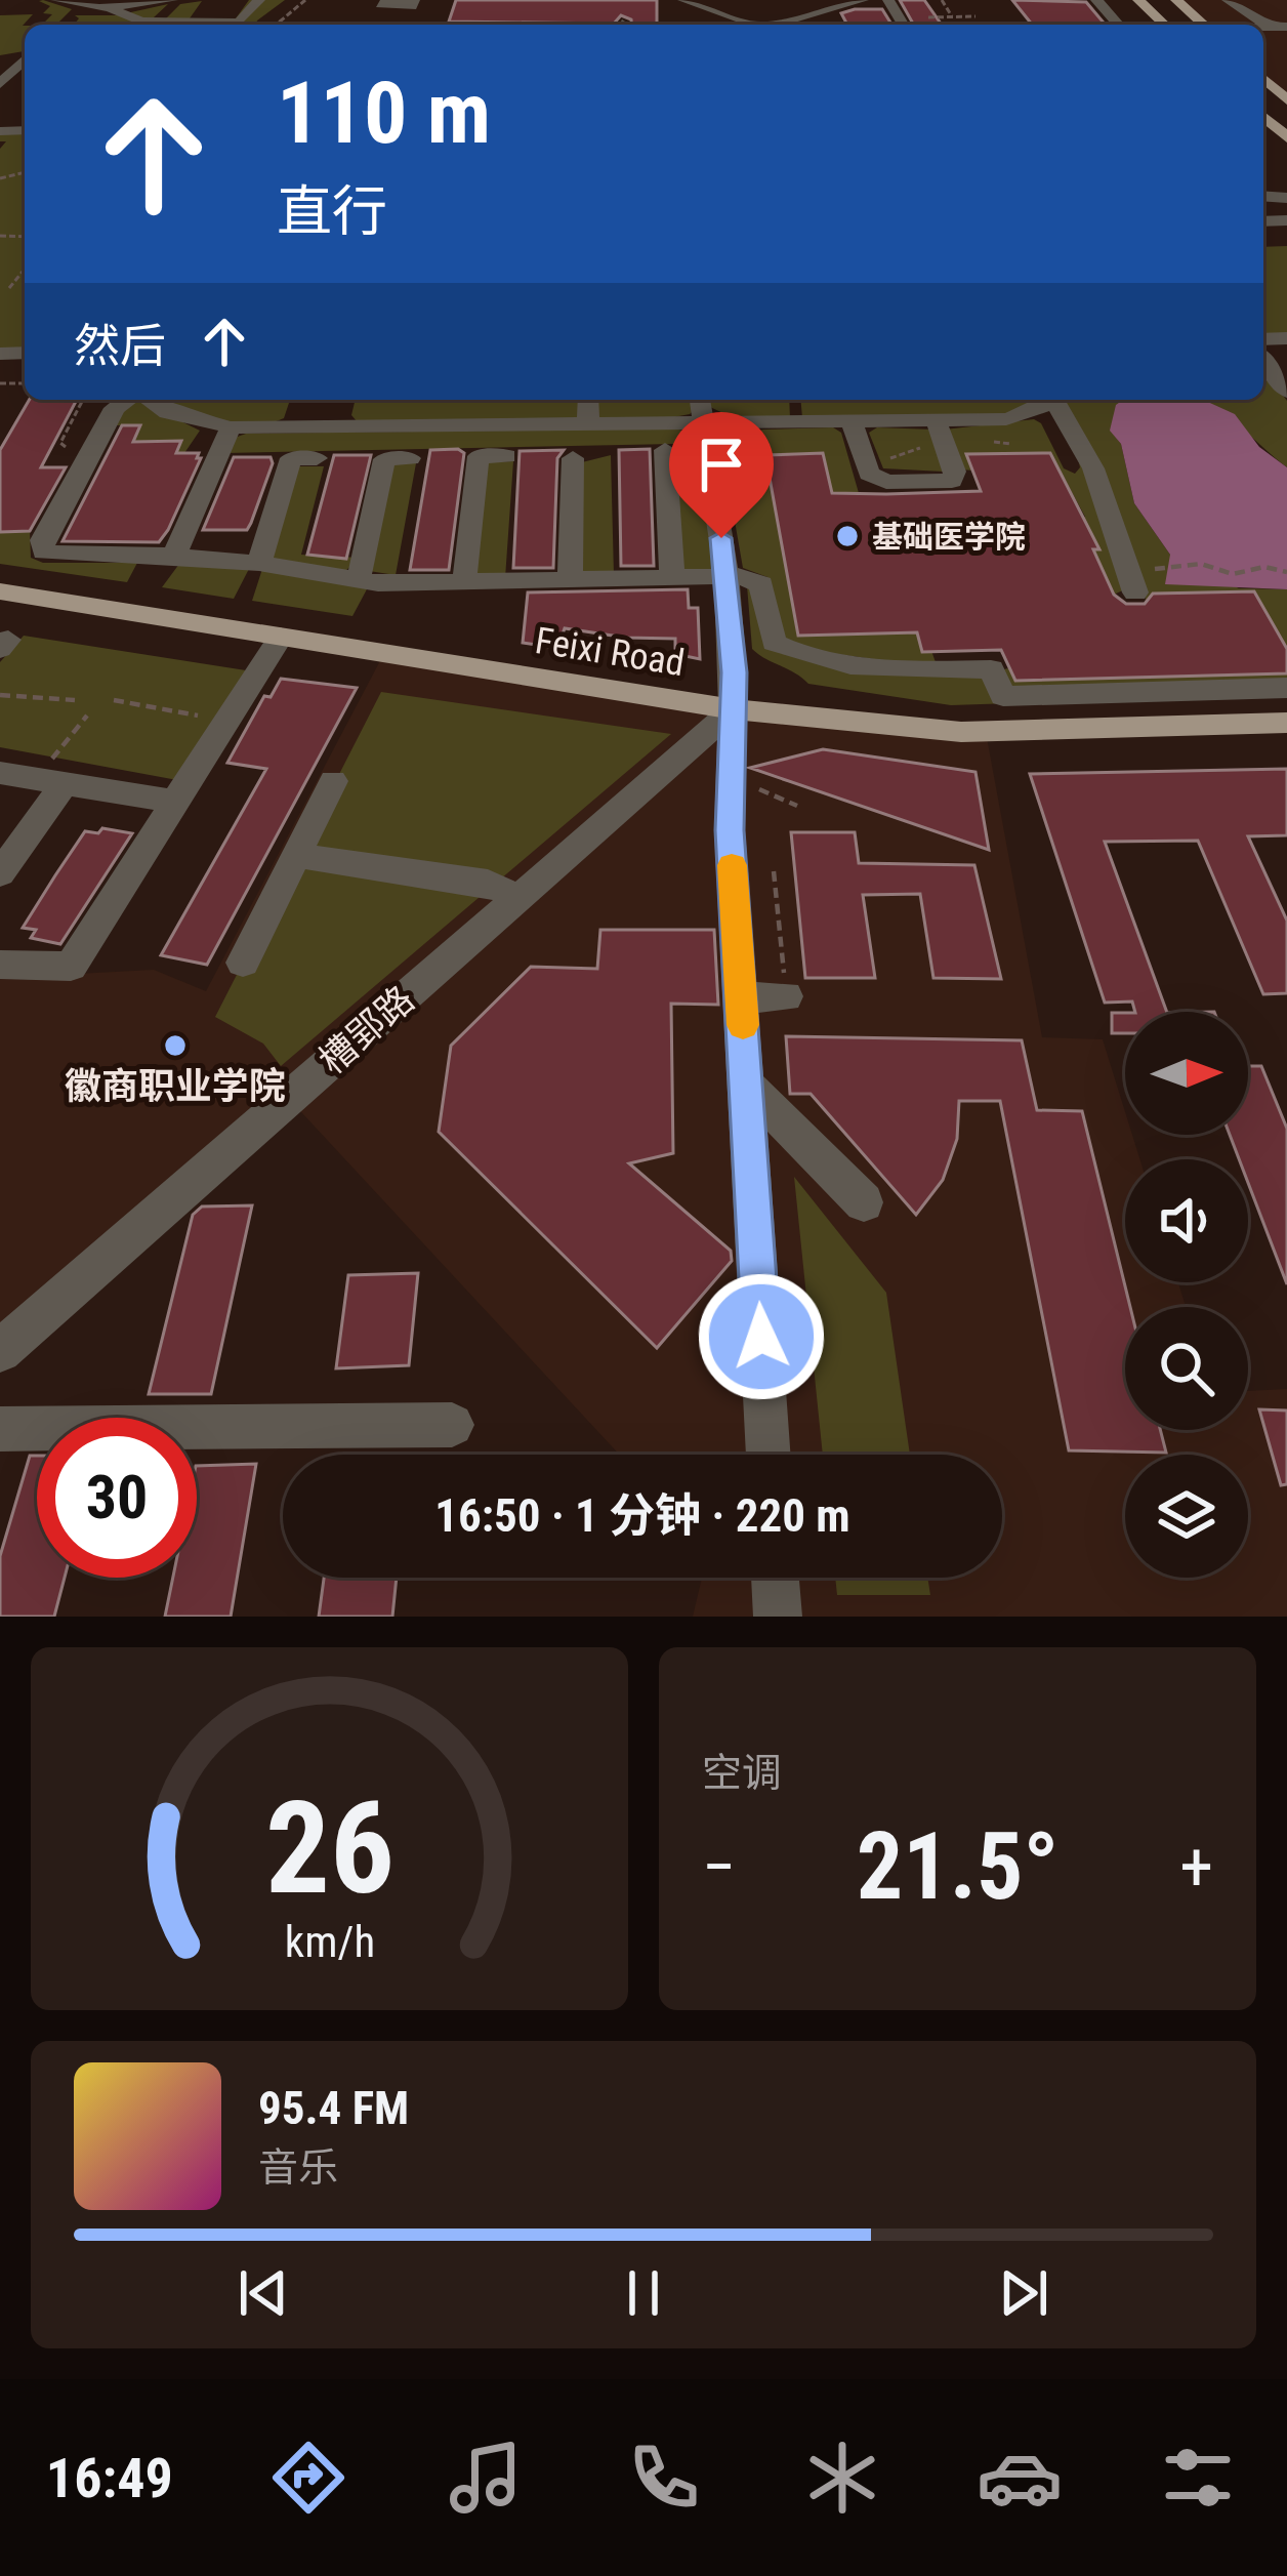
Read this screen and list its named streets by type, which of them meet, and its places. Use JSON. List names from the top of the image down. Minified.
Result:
{"streets":{"main road":["Feixi Road"],"street":["槽郢路"]},"crossings":[["Feixi Road","槽郢路"]],"places":["基础医学院","徽商职业学院"],"north":"right","page":{"turn":["110 m","直行"],"then":"然后","limit":"30","trip":"16:50 · 1 分钟 · 220 m","tile":"空调","heat":["−","21.5°","+"],"song":["95.4 FM","音乐"],"tabs":"16:49","gauge":["26","km/h"]}}
